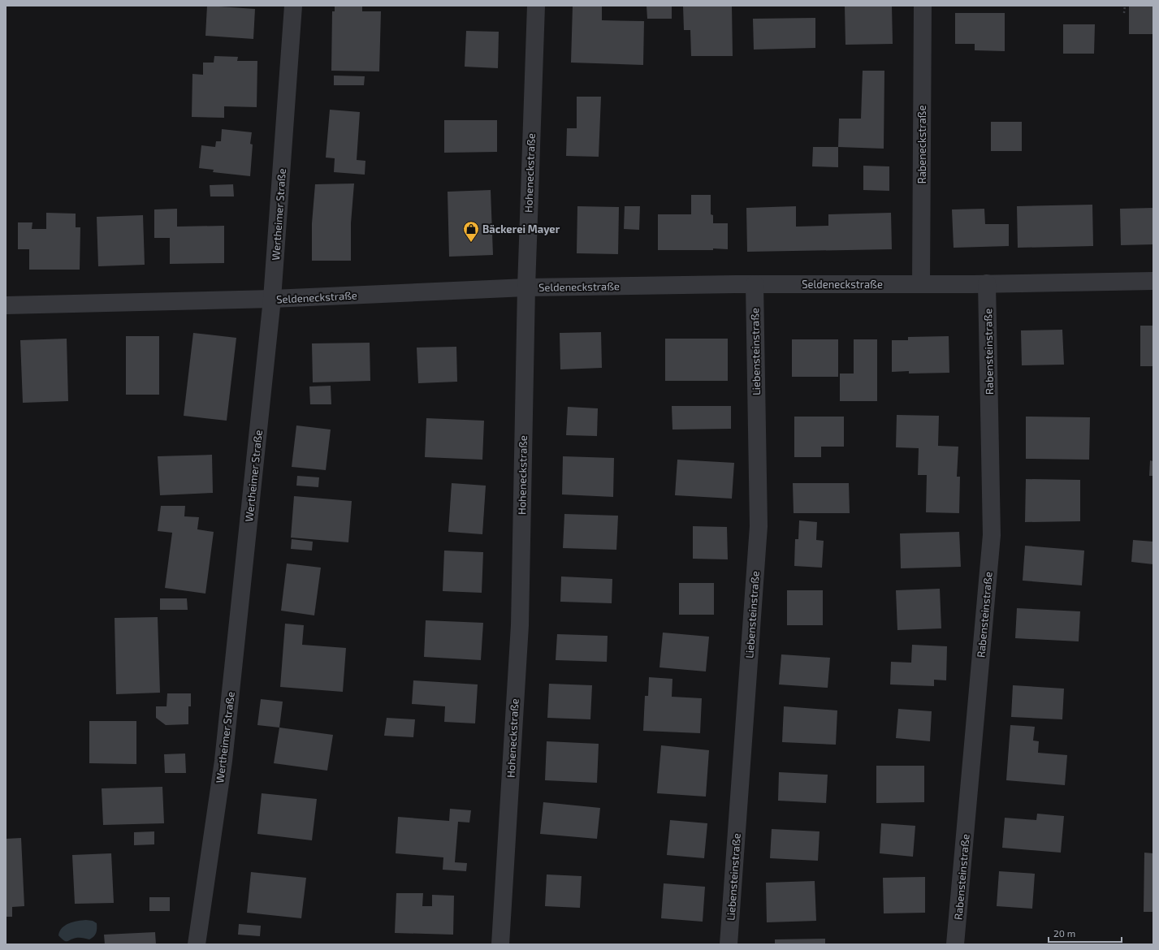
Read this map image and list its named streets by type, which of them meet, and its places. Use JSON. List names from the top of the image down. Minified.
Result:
{"streets":{"street":["Rabeneckstraße","Hoheneckstraße","Wertheimer Straße","Seldeneckstraße","Liebensteinstraße","Rabensteinstraße"]},"crossings":[["Rabeneckstraße","Seldeneckstraße"],["Hoheneckstraße","Seldeneckstraße"],["Wertheimer Straße","Seldeneckstraße"],["Seldeneckstraße","Liebensteinstraße"],["Seldeneckstraße","Rabensteinstraße"]],"places":{"shop":["Bäckerei Mayer"]},"scale_bar":"20 m"}
